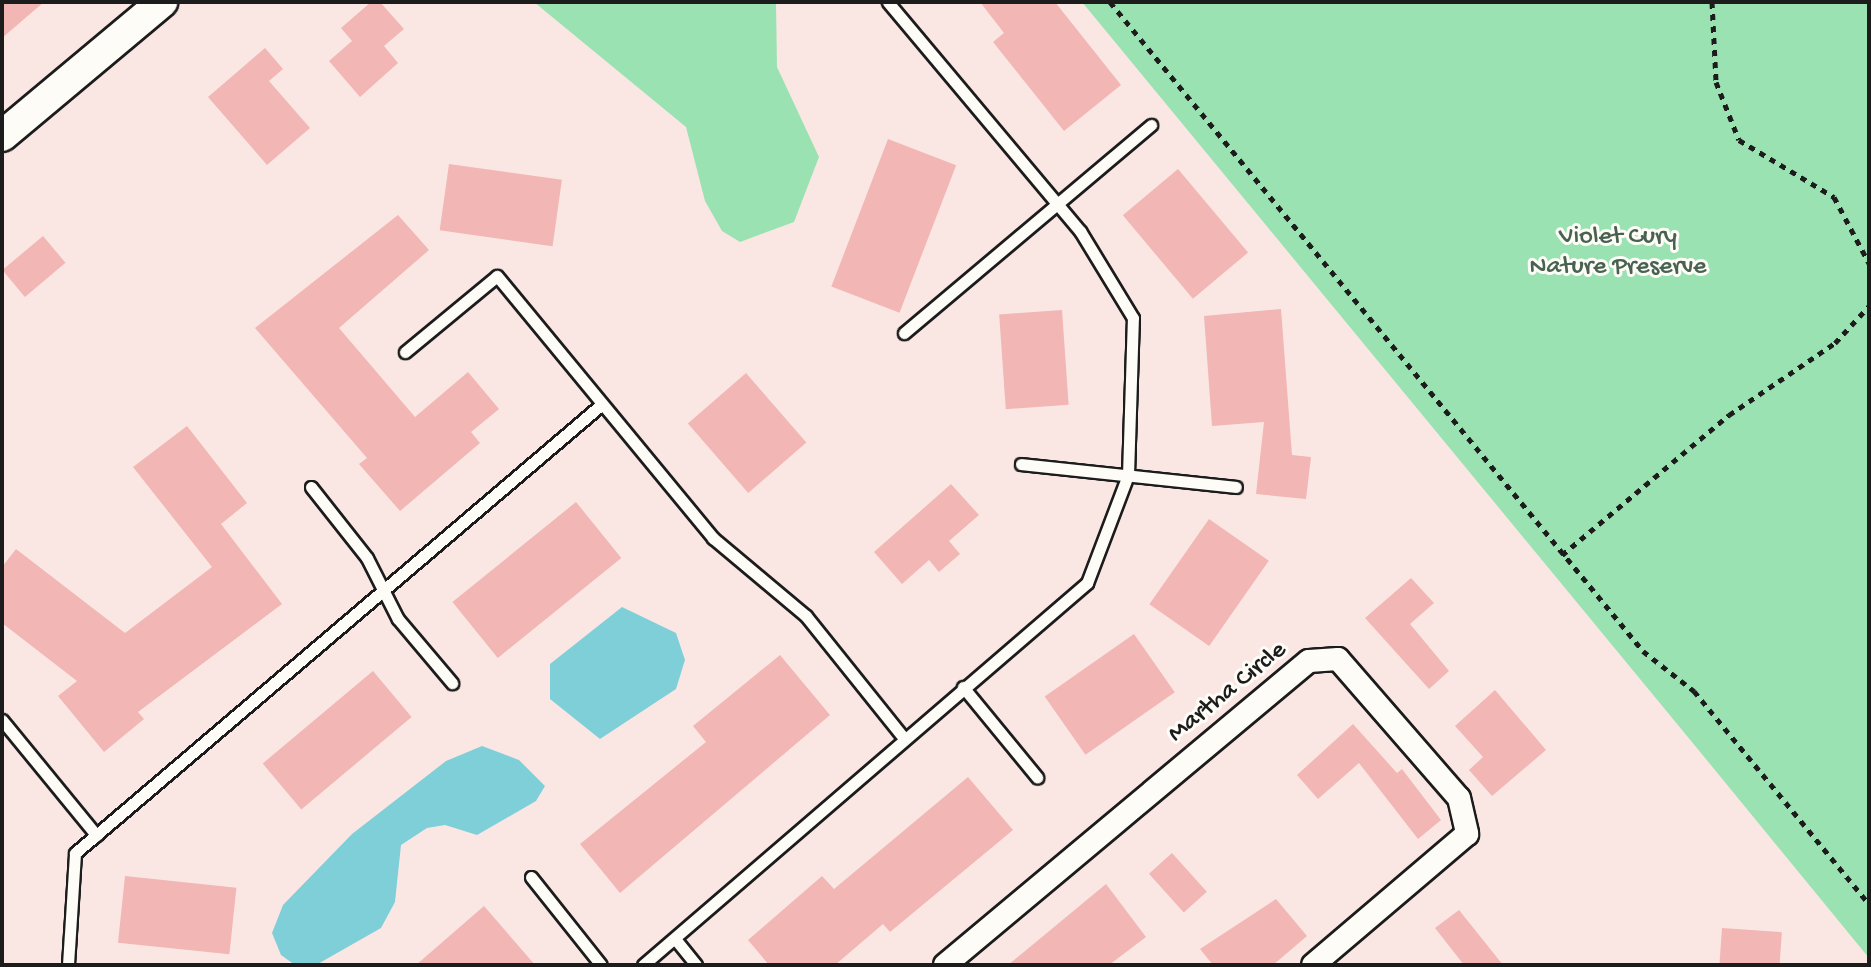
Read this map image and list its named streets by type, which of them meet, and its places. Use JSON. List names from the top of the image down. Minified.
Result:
{"streets":{"street":["Martha Circle"]},"parks":["Violet Cury Nature Preserve"]}
